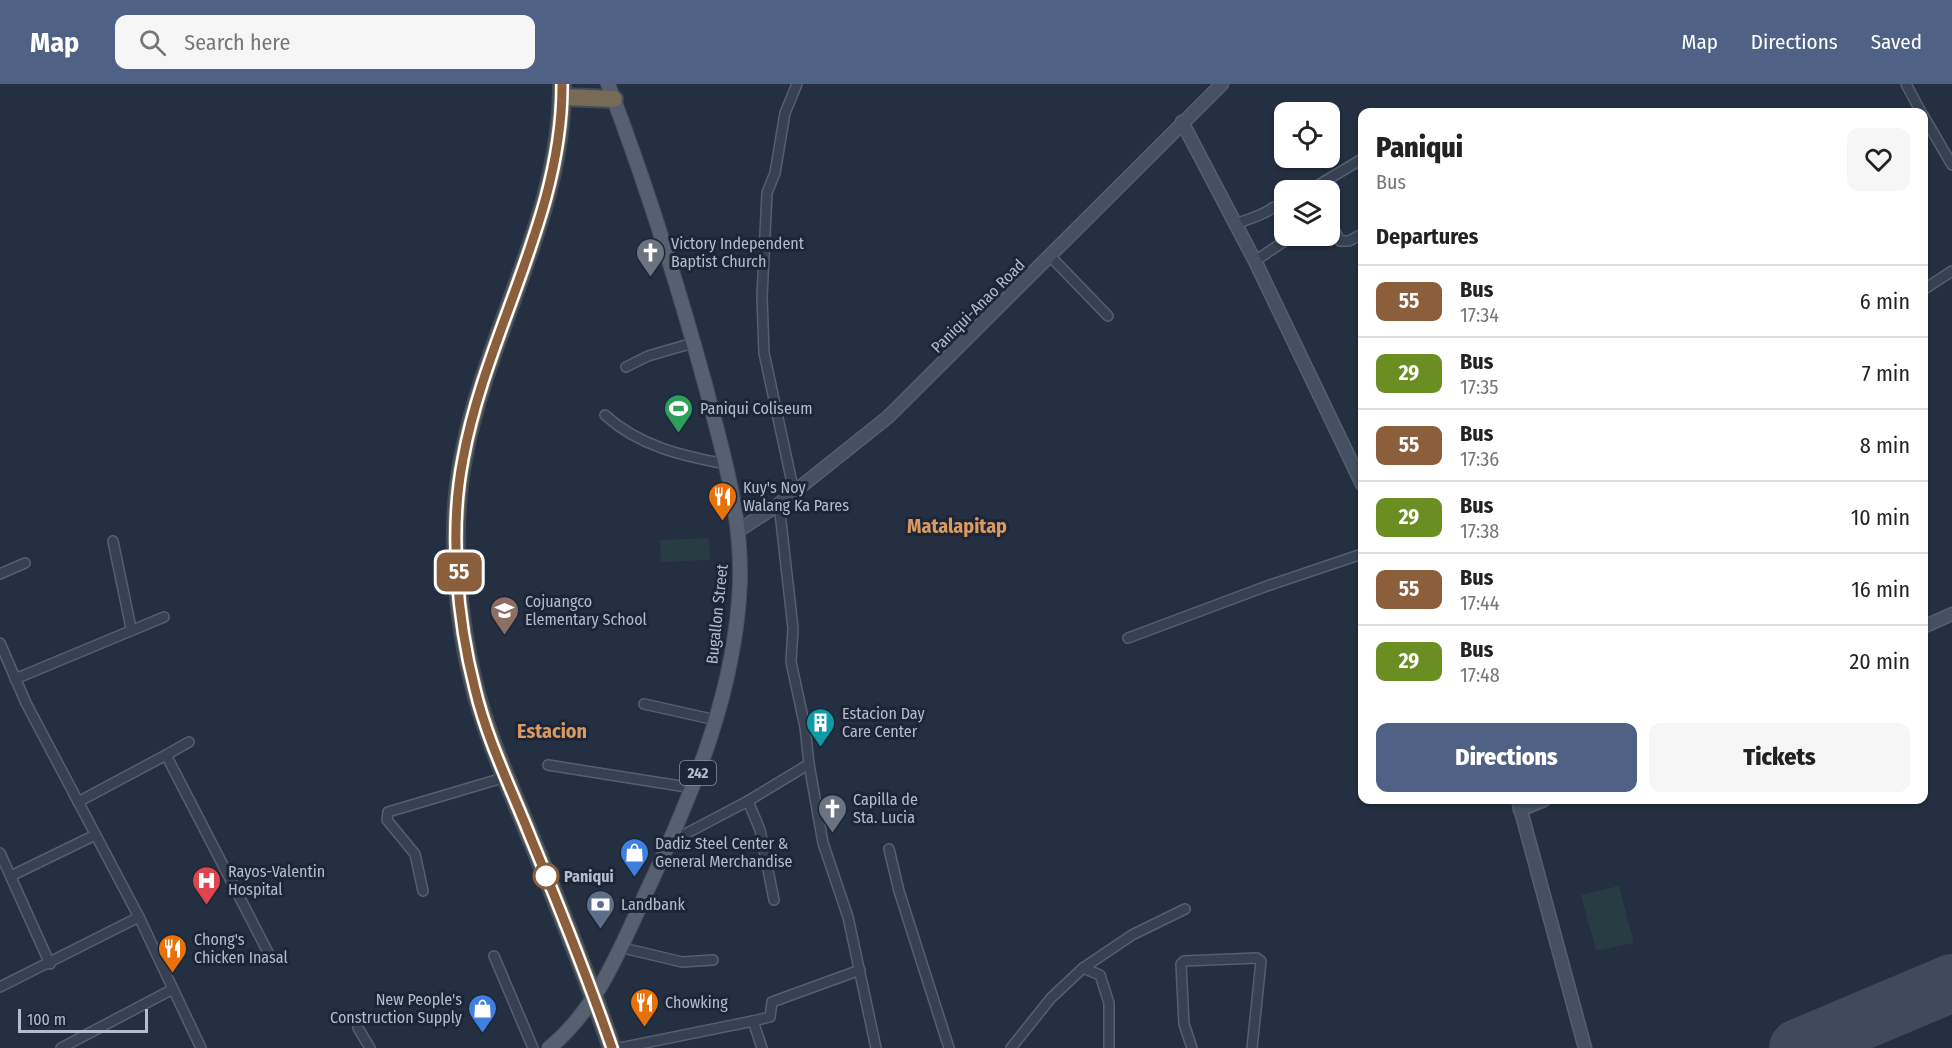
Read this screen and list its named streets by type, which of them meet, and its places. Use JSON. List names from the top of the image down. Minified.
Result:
{"streets":{"main road":["Bugallon Street","242"],"street":["Paniqui-Anao Road"]},"crossings":[["Paniqui-Anao Road","Bugallon Street"],["Bugallon Street","242"]],"districts":["Matalapitap","Estacion"],"places":{"church":["Victory Independent Baptist Church","Capilla de Sta. Lucia"],"sports":["Paniqui Coliseum"],"restaurant":["Kuy's Noy Walang Ka Pares","Chong's Chicken Inasal","Chowking"],"school or university":["Cojuangco Elementary School"],"building":["Estacion Day Care Center"],"other":["Paniqui"],"shop":["Dadiz Steel Center & General Merchandise","New People's Construction Supply"],"hospital":["Rayos-Valentin Hospital"],"bank":["Landbank"]},"lines":["bus line 55"],"scale_bar":"100 m","page":{"header":"Map","search":"Search here","nav":["Map","Directions","Saved"],"on_map":"55","heading":[["Paniqui","Bus"],"Departures"],"list":[{"mark":"55","name":"Bus","note":"17:34","value":"6 min"},{"mark":"29","name":"Bus","note":"17:35","value":"7 min"},{"mark":"55","name":"Bus","note":"17:36","value":"8 min"},{"mark":"29","name":"Bus","note":"17:38","value":"10 min"},{"mark":"55","name":"Bus","note":"17:44","value":"16 min"},{"mark":"29","name":"Bus","note":"17:48","value":"20 min"}],"buttons":["Directions","Tickets"],"scale":"100 m"}}
